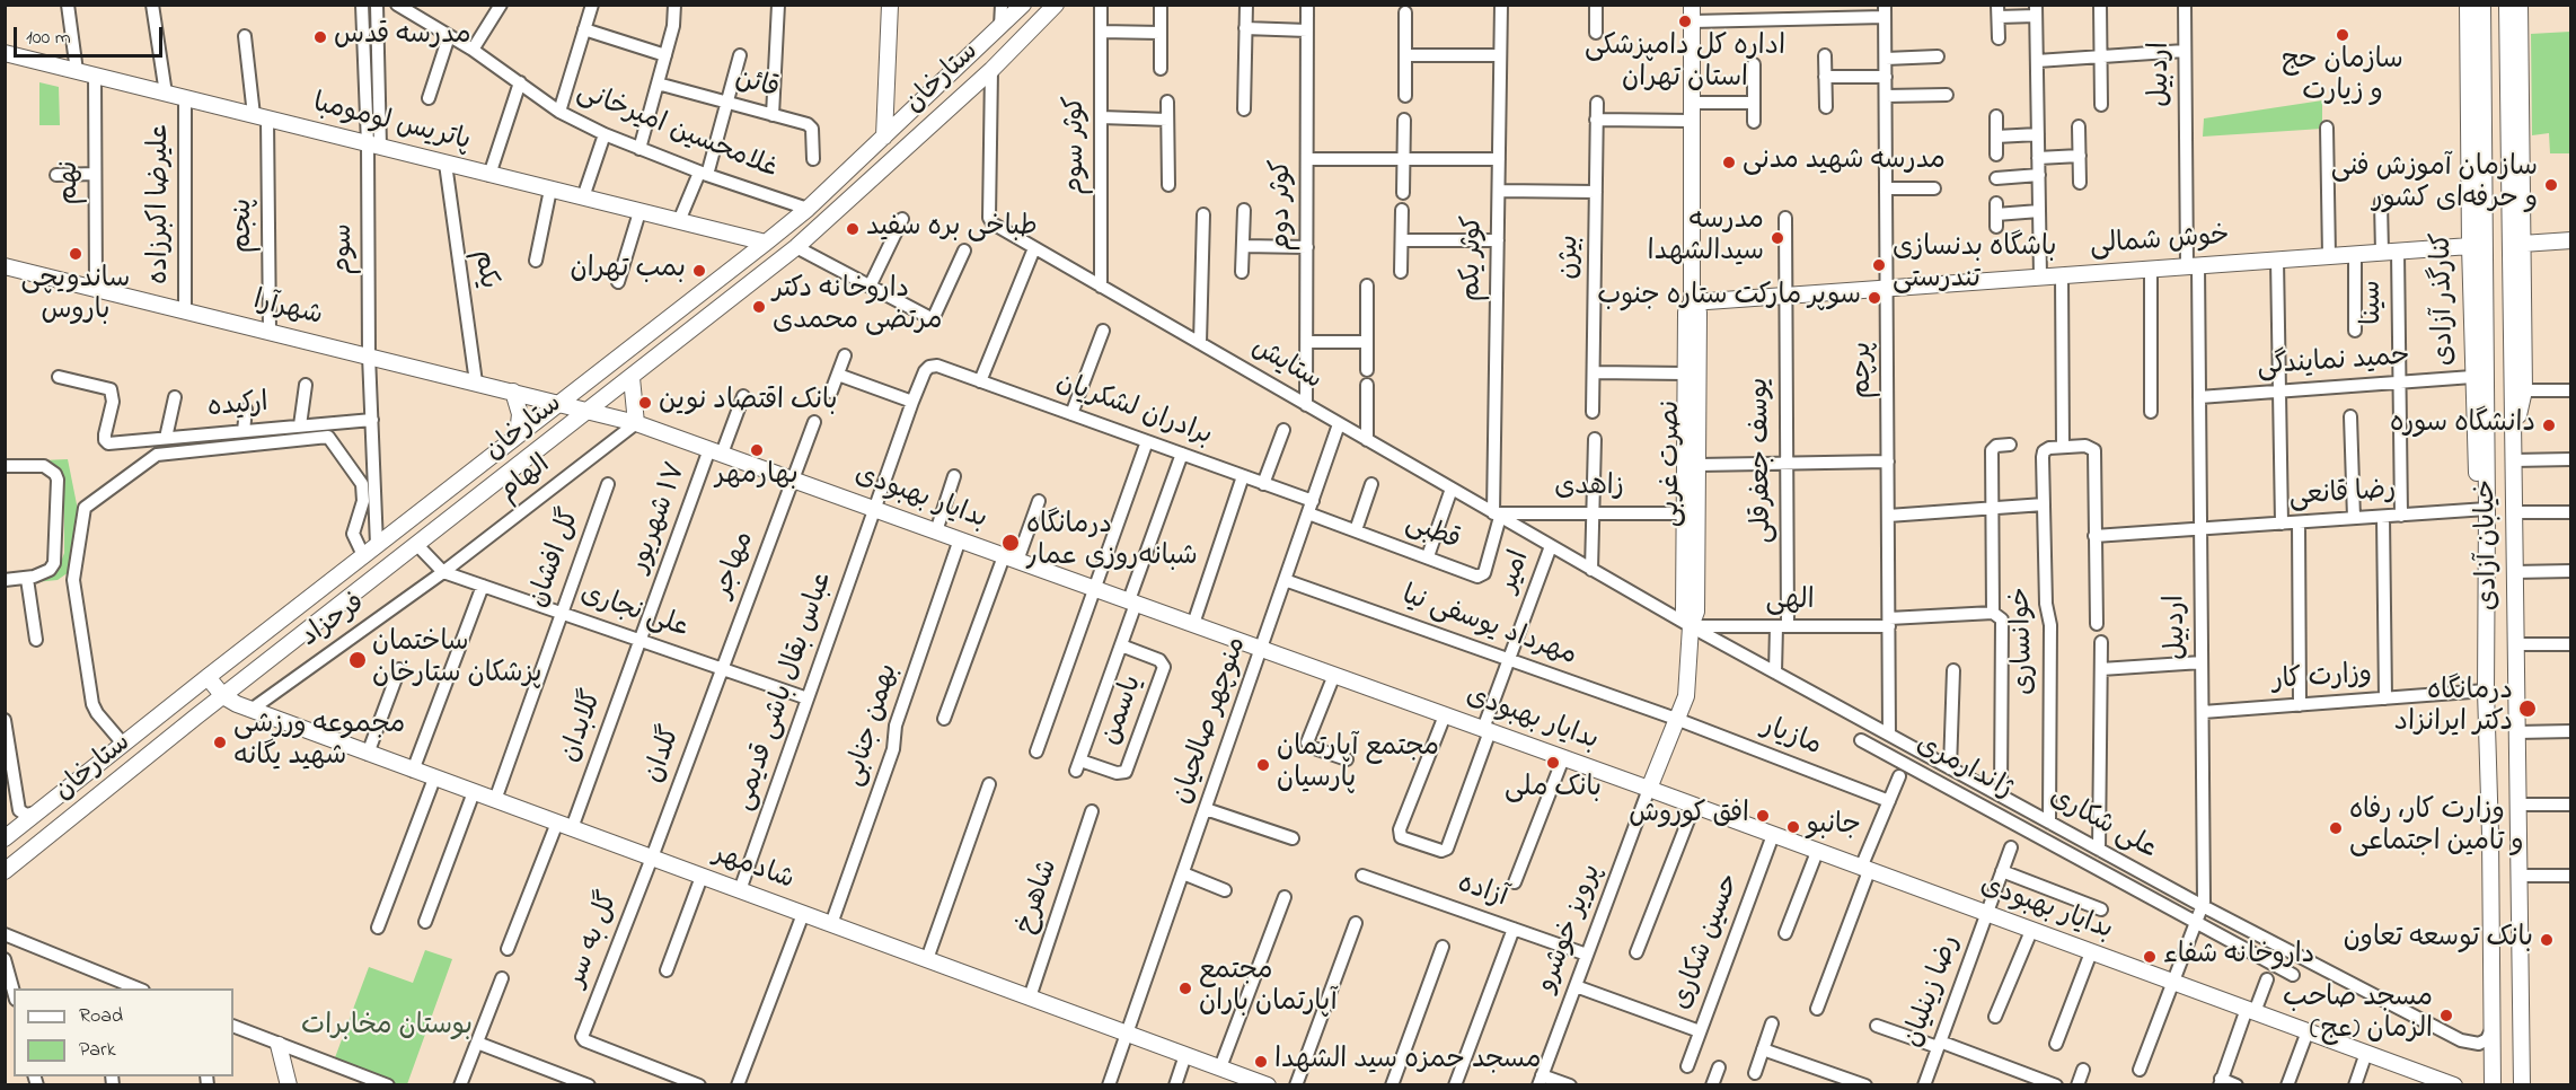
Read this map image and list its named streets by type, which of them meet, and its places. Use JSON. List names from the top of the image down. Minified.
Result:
{"streets":{"main road":["ستارخان","پاتریس لومومبا","خوش شمالی","کنارگذر آزادی","شهرآرا","نصرت غربی","بدایار بهبودی","خیابان آزادی","شادمهر"],"street":["اردبیل","قائن","غلامحسین امیرخانی","کوثر سوم","نهم","علیرضا اکبرزاده","کوثر دوم","پنجم","سوم","بیژن","کوثر یکم","یکم","سینا","حمید نمایندگی","ستایش","پرچم","ارکیده","برادران لشکریان","یوسف جعفرقلی","الهام","زاهدی","رضا قانعی","١٧ شهریور","قطبی","گل افشان","مهاجر","امیر","الهی","علی نجاری","فرحزاد","مهرداد یوسفی نیا","خوانساری","وزارت کار","عباس بقال باشی قدیمی","یاسمن","منوچهر صالحیان","بهمن جنابی","گلابدان","مازیار","گلدان","ژاندارمری","علی شکاری","آزاده","شاهرخ","پرویز خوشرو","گل به سر","حسین شکاری","رضا زینلیان"]},"crossings":[["اردبیل","خوش شمالی"],["اردبیل","حمید نمایندگی"],["اردبیل","رضا قانعی"],["اردبیل","بدایار بهبودی"],["اردبیل","وزارت کار"],["اردبیل","ژاندارمری"],["اردبیل","علی شکاری"],["ستارخان","پاتریس لومومبا"],["ستارخان","غلامحسین امیرخانی"],["ستارخان","سوم"],["ستارخان","شهرآرا"],["ستارخان","ستایش"],["ستارخان","بدایار بهبودی"],["ستارخان","شادمهر"],["پاتریس لومومبا","نهم"],["پاتریس لومومبا","علیرضا اکبرزاده"],["پاتریس لومومبا","پنجم"],["پاتریس لومومبا","سوم"],["پاتریس لومومبا","یکم"],["کوثر سوم","ستایش"],["نهم","شهرآرا"],["علیرضا اکبرزاده","شهرآرا"],["کوثر دوم","ستایش"],["پنجم","شهرآرا"],["خوش شمالی","کنارگذر آزادی"],["خوش شمالی","سینا"],["خوش شمالی","پرچم"],["خوش شمالی","یوسف جعفرقلی"],["خوش شمالی","نصرت غربی"],["سوم","شهرآرا"],["سوم","ارکیده"],["کوثر یکم","ستایش"],["کوثر یکم","زاهدی"],["کوثر یکم","قطبی"],["یکم","شهرآرا"],["کنارگذر آزادی","حمید نمایندگی"],["کنارگذر آزادی","رضا قانعی"],["کنارگذر آزادی","خیابان آزادی"],["سینا","حمید نمایندگی"],["سینا","رضا قانعی"],["شهرآرا","بدایار بهبودی"],["ستایش","نصرت غربی"],["ستایش","زاهدی"],["ستایش","قطبی"],["ستایش","امیر"],["ستایش","الهی"],["ستایش","منوچهر صالحیان"],["ستایش","علی شکاری"],["پرچم","الهی"],["پرچم","علی شکاری"],["برادران لشکریان","قطبی"],["برادران لشکریان","عباس بقال باشی قدیمی"],["برادران لشکریان","منوچهر صالحیان"],["یوسف جعفرقلی","الهی"],["یوسف جعفرقلی","علی شکاری"],["نصرت غربی","زاهدی"],["نصرت غربی","بدایار بهبودی"],["نصرت غربی","الهی"],["نصرت غربی","مهرداد یوسفی نیا"],["نصرت غربی","مازیار"],["نصرت غربی","علی شکاری"],["نصرت غربی","پرویز خوشرو"],["الهام","بدایار بهبودی"],["الهام","علی نجاری"],["الهام","فرحزاد"],["زاهدی","قطبی"],["رضا قانعی","خیابان آزادی"],["بدایار بهبودی","١٧ شهریور"],["بدایار بهبودی","مهاجر"],["بدایار بهبودی","امیر"],["بدایار بهبودی","عباس بقال باشی قدیمی"],["بدایار بهبودی","منوچهر صالحیان"],["بدایار بهبودی","بهمن جنابی"],["بدایار بهبودی","پرویز خوشرو"],["بدایار بهبودی","حسین شکاری"],["بدایار بهبودی","رضا زینلیان"],["١٧ شهریور","علی نجاری"],["١٧ شهریور","گلابدان"],["قطبی","منوچهر صالحیان"],["خیابان آزادی","وزارت کار"],["خیابان آزادی","علی شکاری"],["گل افشان","علی نجاری"],["گل افشان","شادمهر"],["مهاجر","علی نجاری"],["مهاجر","گلدان"],["امیر","مهرداد یوسفی نیا"],["الهی","علی شکاری"],["علی نجاری","فرحزاد"],["علی نجاری","عباس بقال باشی قدیمی"],["علی نجاری","گلابدان"],["علی نجاری","گلدان"],["فرحزاد","شادمهر"],["مهرداد یوسفی نیا","منوچهر صالحیان"],["مهرداد یوسفی نیا","مازیار"],["خوانساری","علی شکاری"],["عباس بقال باشی قدیمی","شادمهر"],["منوچهر صالحیان","شادمهر"],["بهمن جنابی","شادمهر"],["گلابدان","شادمهر"],["گلدان","شادمهر"],["گلدان","گل به سر"],["شادمهر","شاهرخ"],["شادمهر","گل به سر"],["آزاده","پرویز خوشرو"]],"parks":["بوستان مخابرات"],"places":["اداره کل دامپزشکی استان تهران","سازمان حج و زیارت","مدرسه قدس","مدرسه شهید مدنی","سازمان آموزش فنی و حرفه‌ای کشور","طباخی بره سفید","مدرسه سیدالشهدا","ساندویچی باروس","باشگاه بدنسازی تندرستی","بمب تهران","سوپر مارکت ستاره جنوب","داروخانه دکتر مرتضی محمدی","بانک اقتصاد نوین","دانشگاه سوره","بهارمهر","درمانگاه شبانه‌روزی عمار","ساختمان پزشکان ستارخان","درمانگاه دکتر ایرانزاد","مجموعه ورزشی شهید یگانه","بانک ملی","مجتمع آپارتمان پارسیان","افق کوروش","جانبو","وزارت کار، رفاه و تامین اجتماعی","بانک توسعه تعاون","داروخانه شفاء","مجتمع آپارتمان باران","مسجد صاحب الزمان (عج)","مسجد حمزه سید الشهدا"],"legend":["Road","Park"],"scale_bar":"100 m"}
